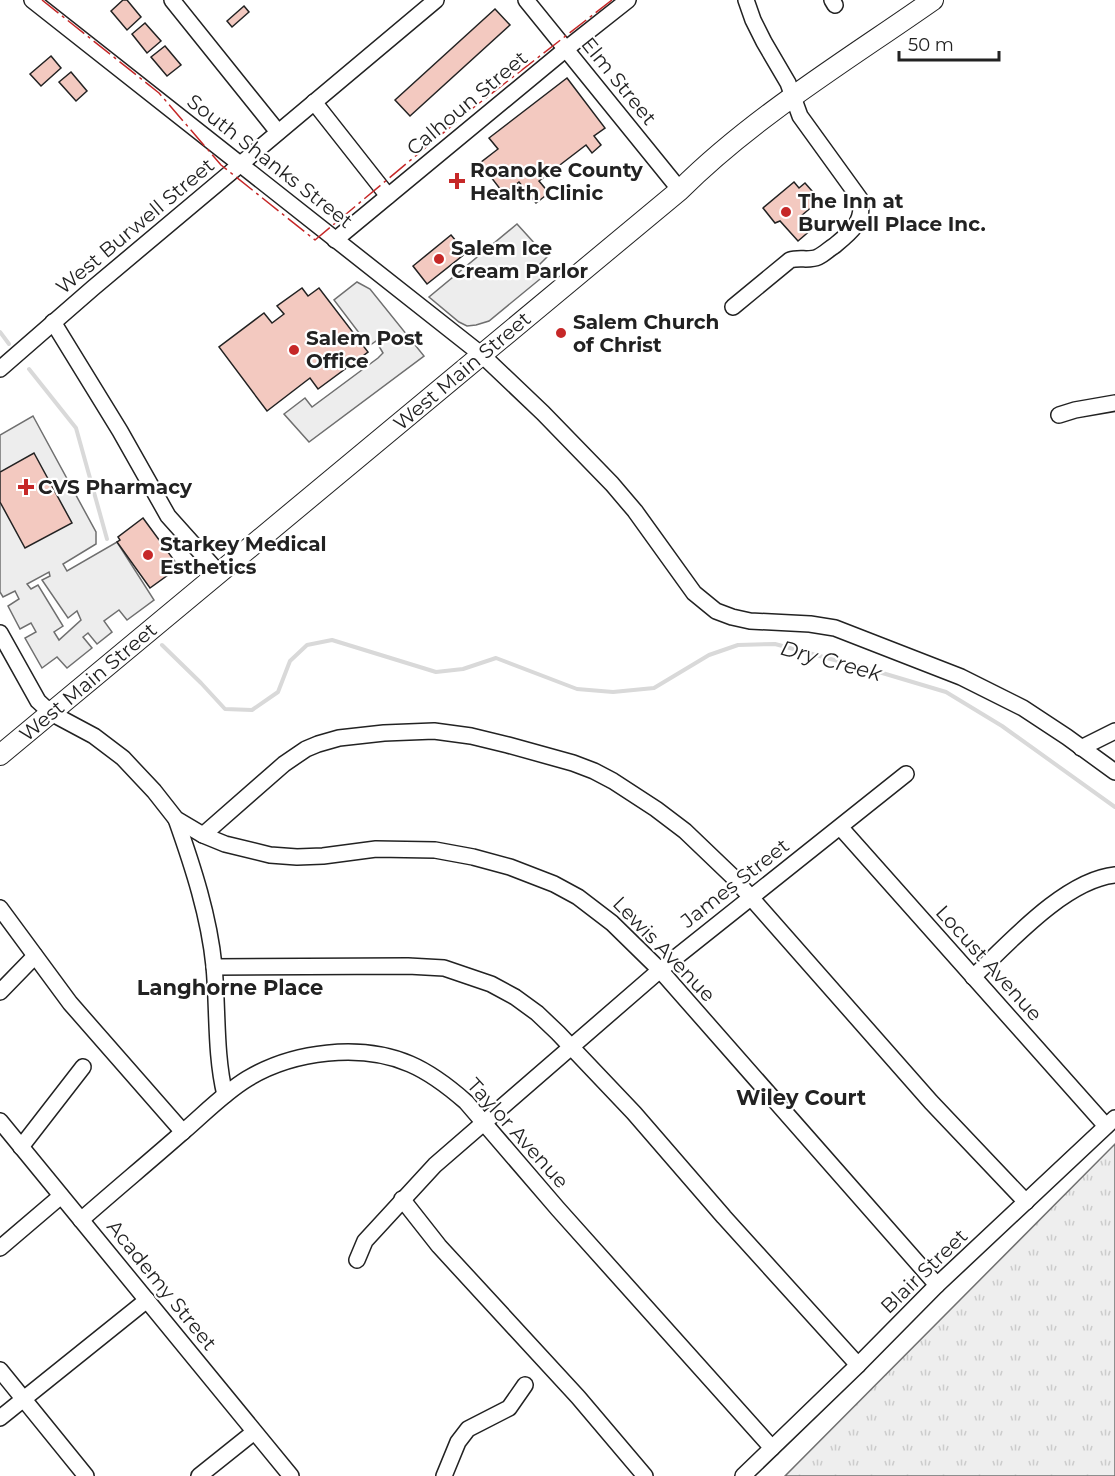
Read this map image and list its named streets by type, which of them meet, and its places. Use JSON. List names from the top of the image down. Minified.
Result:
{"streets":{"main road":["West Main Street"],"street":["Elm Street","Calhoun Street","South Shanks Street","West Burwell Street","James Street","Lewis Avenue","Locust Avenue","Taylor Avenue","Blair Street","Academy Street"]},"crossings":[["Elm Street","Calhoun Street"],["Elm Street","West Main Street"],["Calhoun Street","South Shanks Street"],["South Shanks Street","West Burwell Street"],["South Shanks Street","West Main Street"],["West Main Street","Lewis Avenue"],["James Street","Lewis Avenue"],["James Street","Locust Avenue"],["James Street","Taylor Avenue"],["Lewis Avenue","Blair Street"],["Locust Avenue","Blair Street"],["Taylor Avenue","Blair Street"],["Taylor Avenue","Academy Street"]],"districts":["Langhorne Place","Wiley Court"],"water":["Dry Creek"],"places":{"health":["Roanoke County Health Clinic","CVS Pharmacy"],"other":["The Inn at Burwell Place Inc.","Salem Ice Cream Parlor","Salem Church of Christ","Salem Post Office","Starkey Medical Esthetics"]},"scale_bar":"50 m"}
